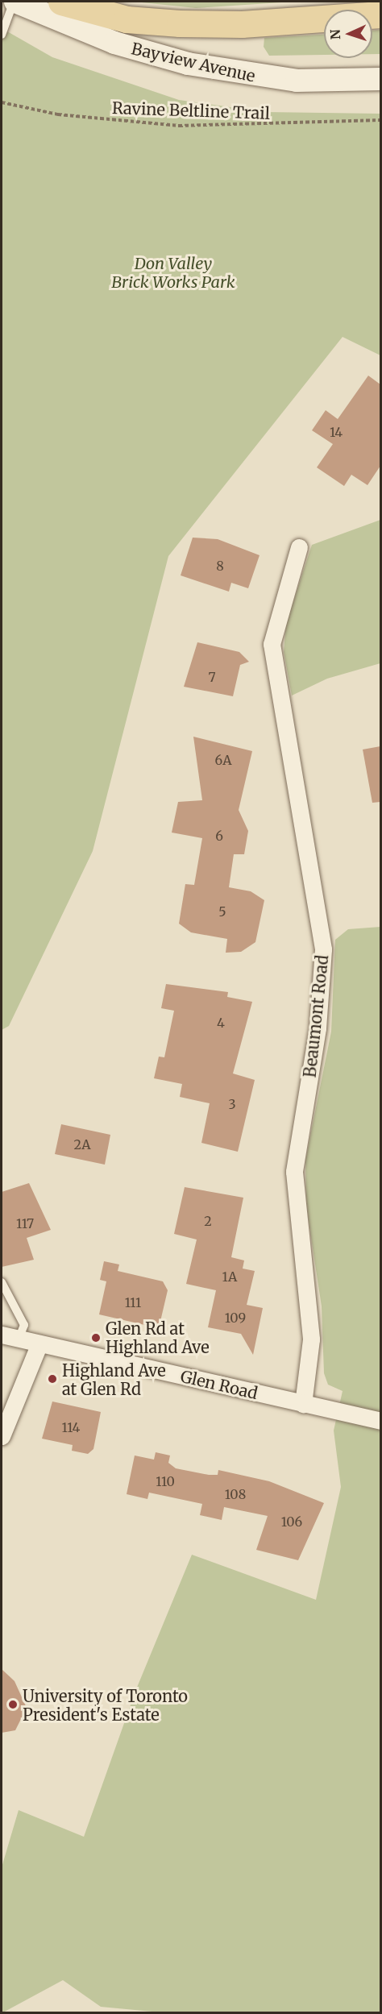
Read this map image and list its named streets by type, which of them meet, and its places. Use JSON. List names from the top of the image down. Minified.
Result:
{"streets":{"main road":["Bayview Avenue"],"street":["Beaumont Road","Glen Road"],"path":["Ravine Beltline Trail"]},"crossings":[["Beaumont Road","Glen Road"]],"parks":["Don Valley Brick Works Park"],"places":["Glen Rd at Highland Ave","Highland Ave at Glen Rd","University of Toronto President's Estate"],"house_numbers":["14","8","7","6A","6","5","4","3","2A","2","117","1A","111","109","114","110","108","106"],"north":"left"}
